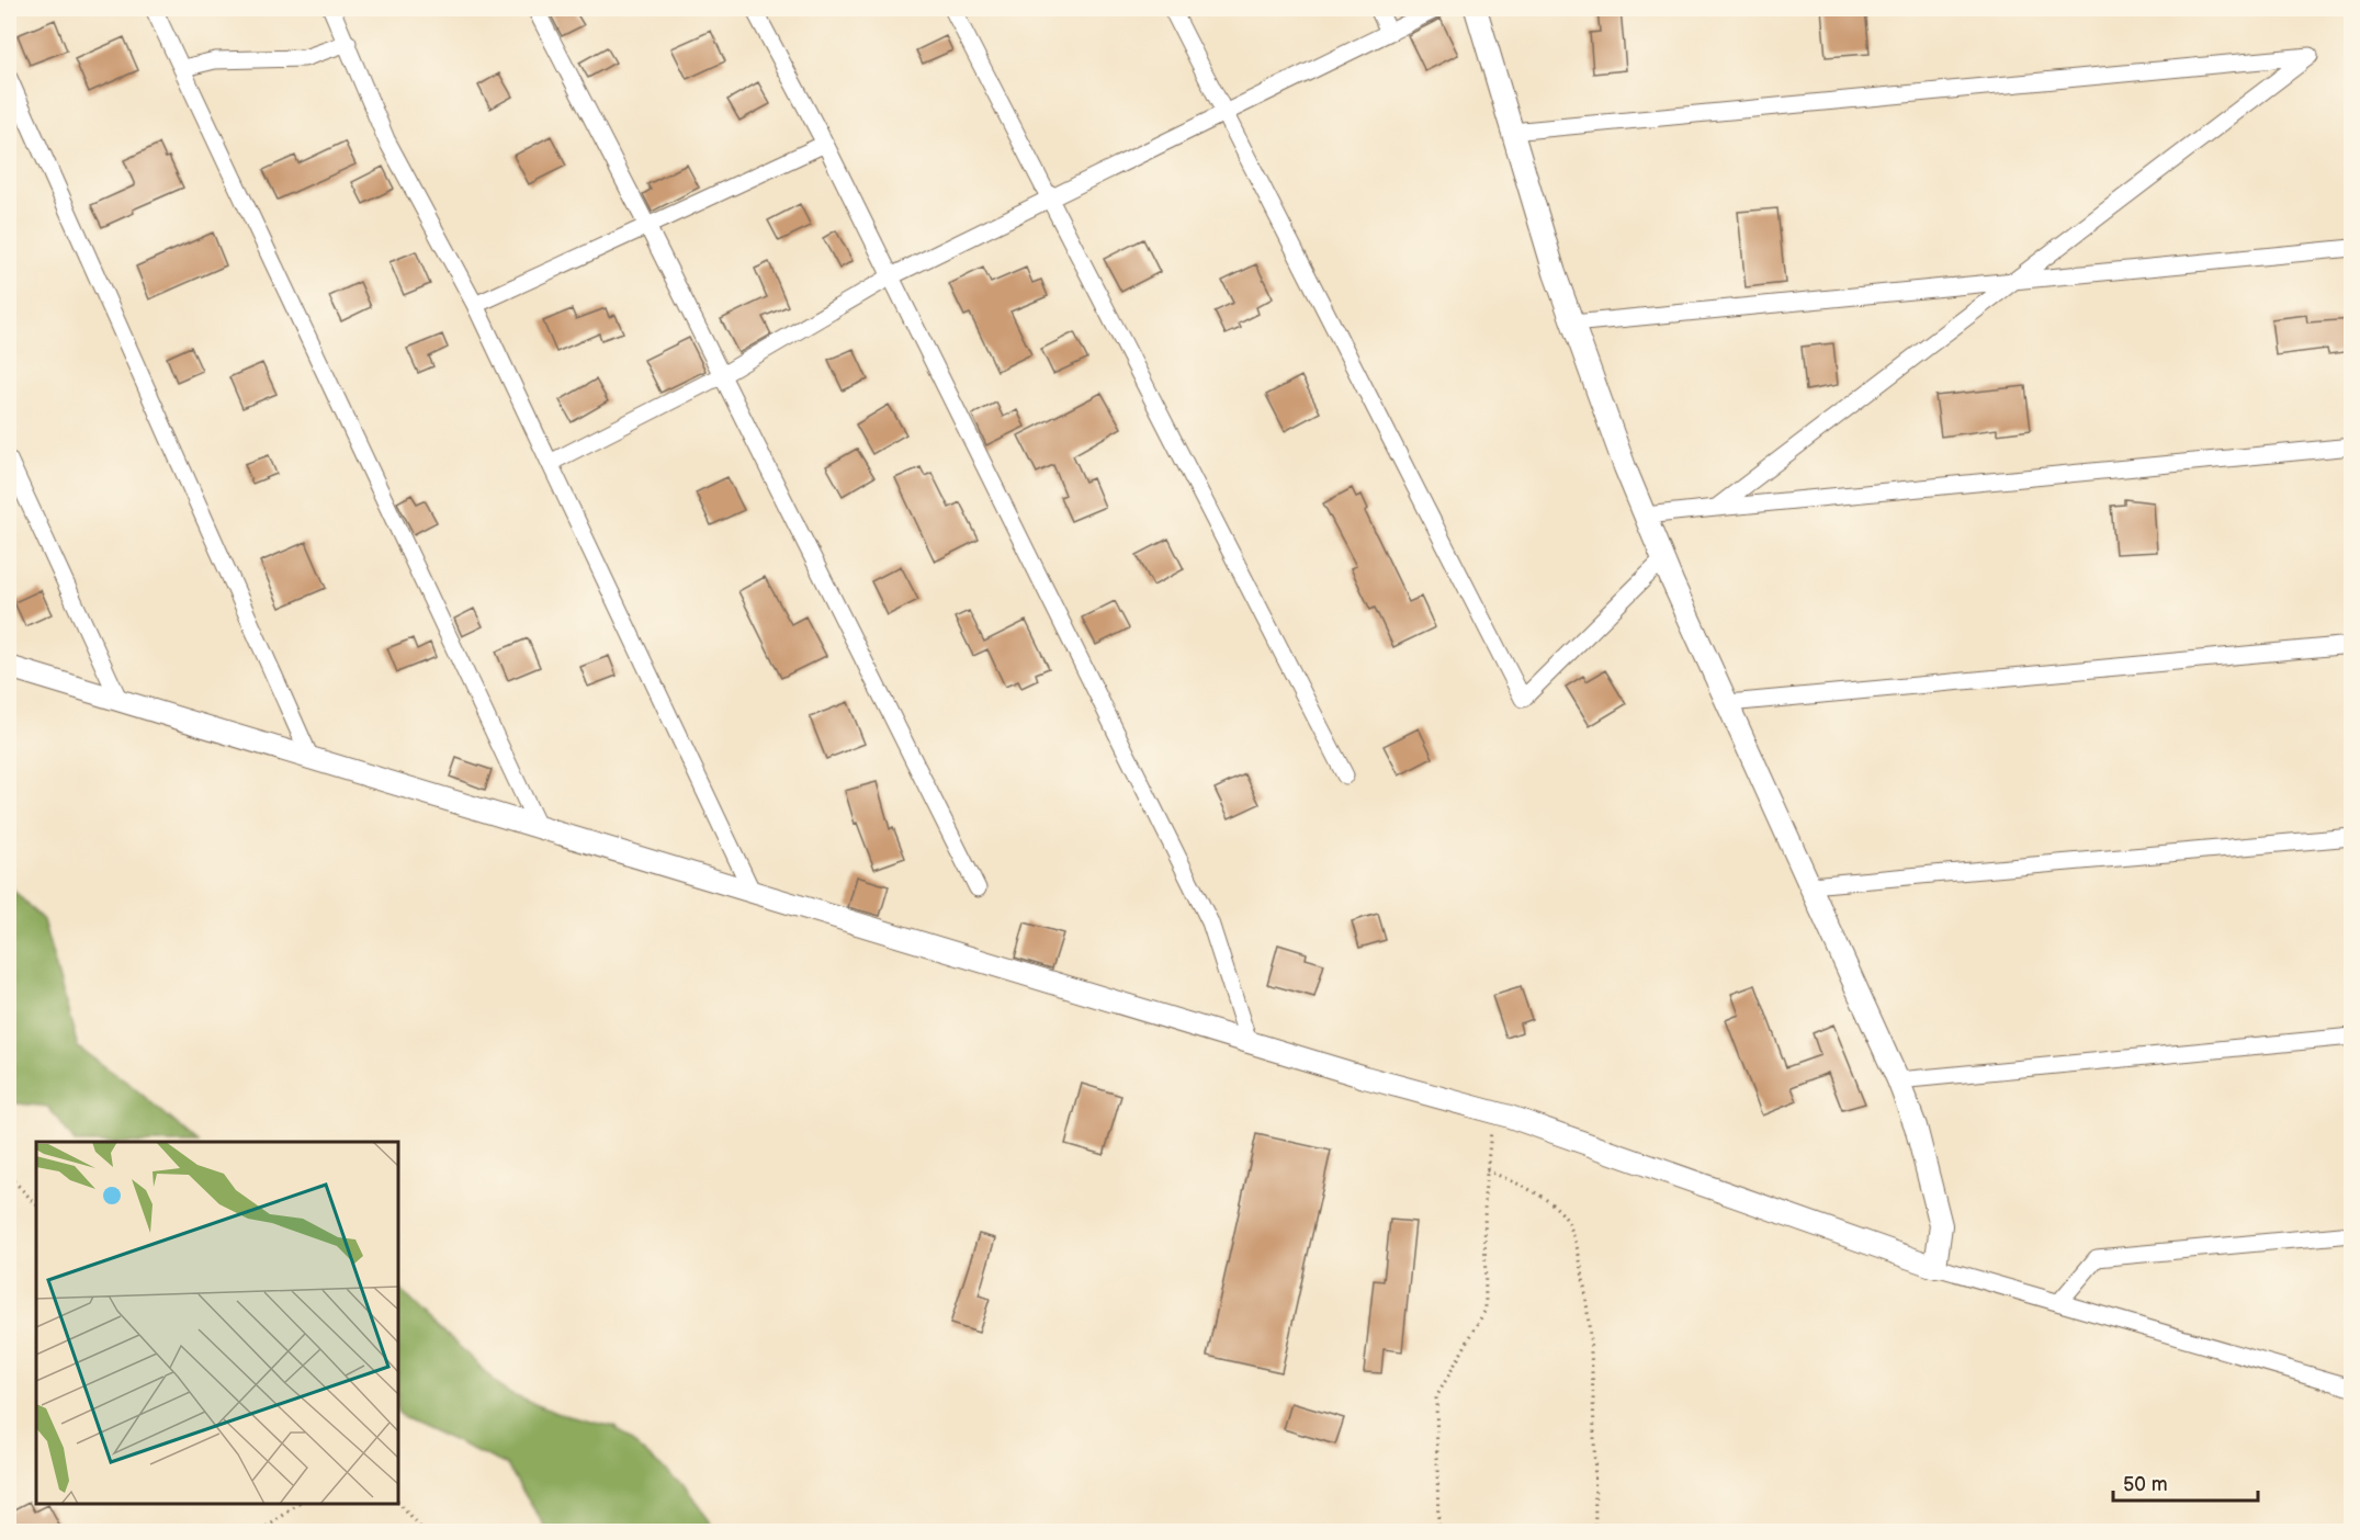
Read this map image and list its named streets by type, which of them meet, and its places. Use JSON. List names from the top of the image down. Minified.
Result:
{"scale_bar":"50 m"}
